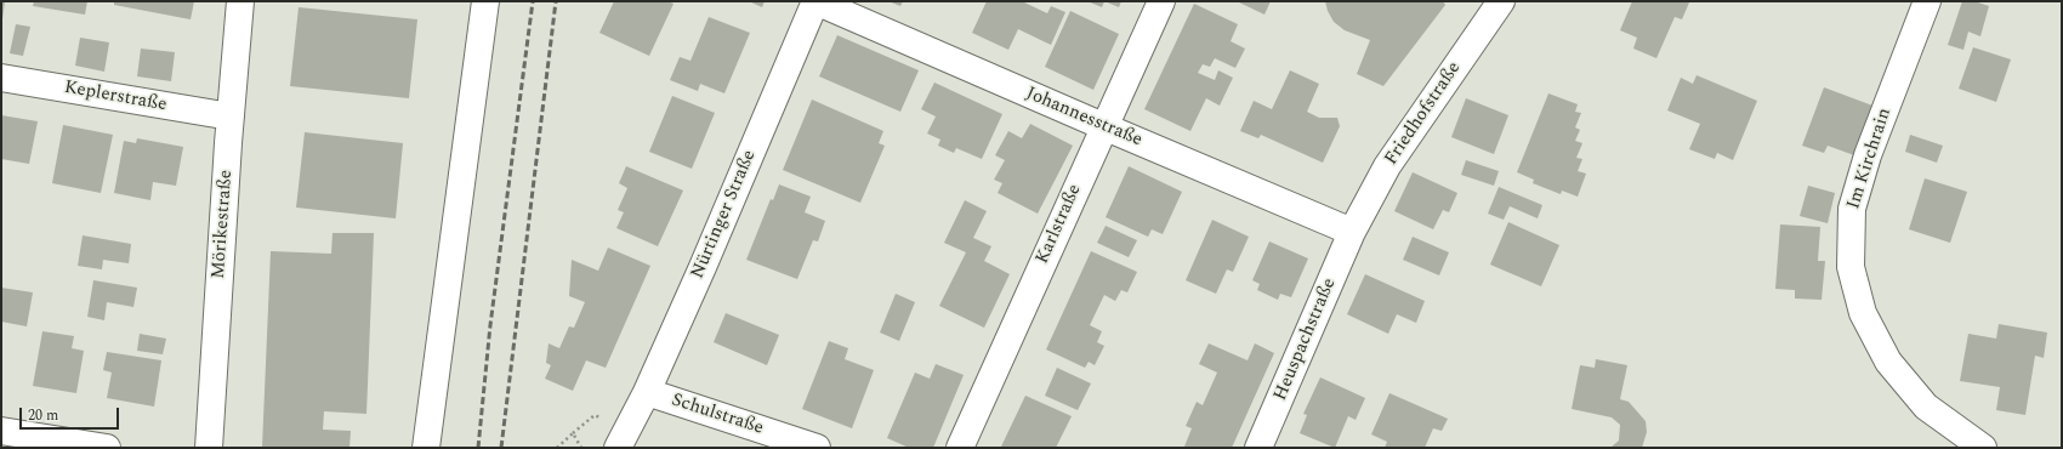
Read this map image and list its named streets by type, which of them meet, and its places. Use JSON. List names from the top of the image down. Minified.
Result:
{"streets":{"street":["Keplerstraße","Friedhofstraße","Johannesstraße","Im Kirchrain","Nürtinger Straße","Mörikestraße","Karlstraße","Heuspachstraße","Schulstraße"]},"crossings":[["Keplerstraße","Mörikestraße"],["Friedhofstraße","Johannesstraße"],["Friedhofstraße","Heuspachstraße"],["Johannesstraße","Nürtinger Straße"],["Johannesstraße","Karlstraße"],["Johannesstraße","Heuspachstraße"],["Nürtinger Straße","Schulstraße"]],"scale_bar":"20 m"}
